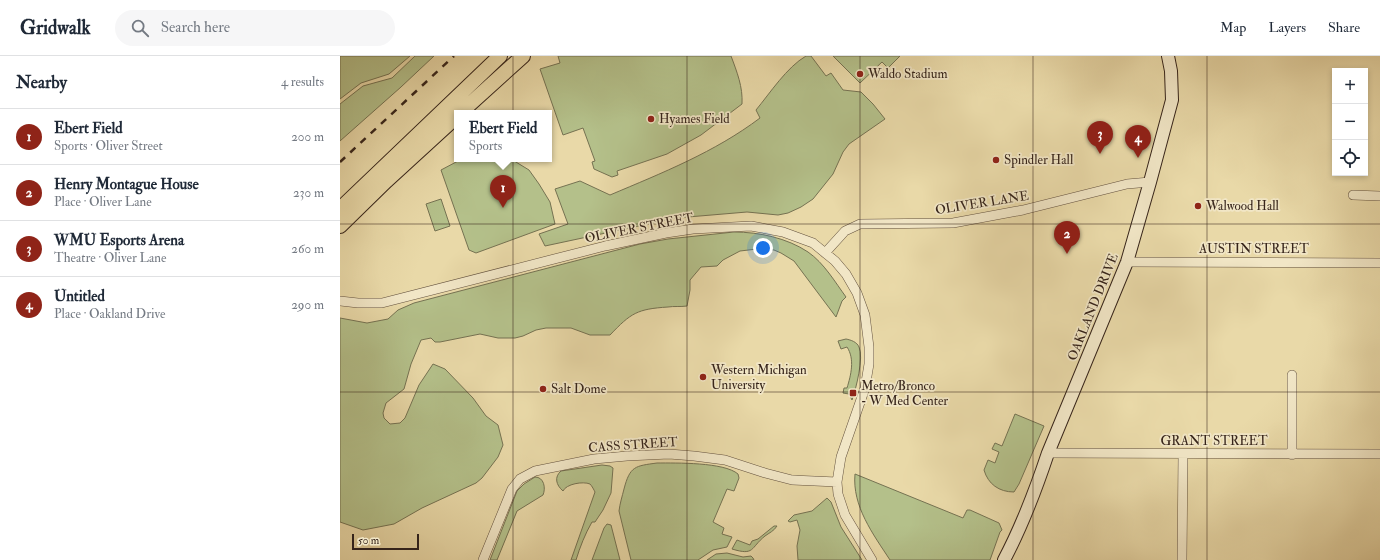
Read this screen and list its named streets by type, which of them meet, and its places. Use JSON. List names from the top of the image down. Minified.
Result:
{"streets":{"main road":["OAKLAND DRIVE"],"street":["OLIVER LANE","OLIVER STREET","AUSTIN STREET","GRANT STREET","CASS STREET"]},"crossings":[["OLIVER LANE","OLIVER STREET"],["OLIVER LANE","OAKLAND DRIVE"],["OLIVER STREET","CASS STREET"],["AUSTIN STREET","OAKLAND DRIVE"],["OAKLAND DRIVE","GRANT STREET"]],"places":{"other":["Waldo Stadium","Hyames Field","Spindler Hall","Walwood Hall","Western Michigan University","Salt Dome"],"transit":["Metro/Bronco - W Med Center"]},"scale_bar":"50 m","page":{"header":"Gridwalk","search":"Search here","nav":["Map","Layers","Share"],"heading":["Nearby","4 results"],"map_buttons":["+","−"],"list":[{"mark":"1","name":"Ebert Field","note":"Sports · Oliver Street","value":"200 m"},{"mark":"2","name":"Henry Montague House","note":"Place · Oliver Lane","value":"230 m"},{"mark":"3","name":"WMU Esports Arena","note":"Theatre · Oliver Lane","value":"260 m"},{"mark":"4","name":"Untitled","note":"Place · Oakland Drive","value":"290 m"}],"popup":["Ebert Field","Sports"],"pins":["3","4","1","2"],"scale":"50 m"}}
